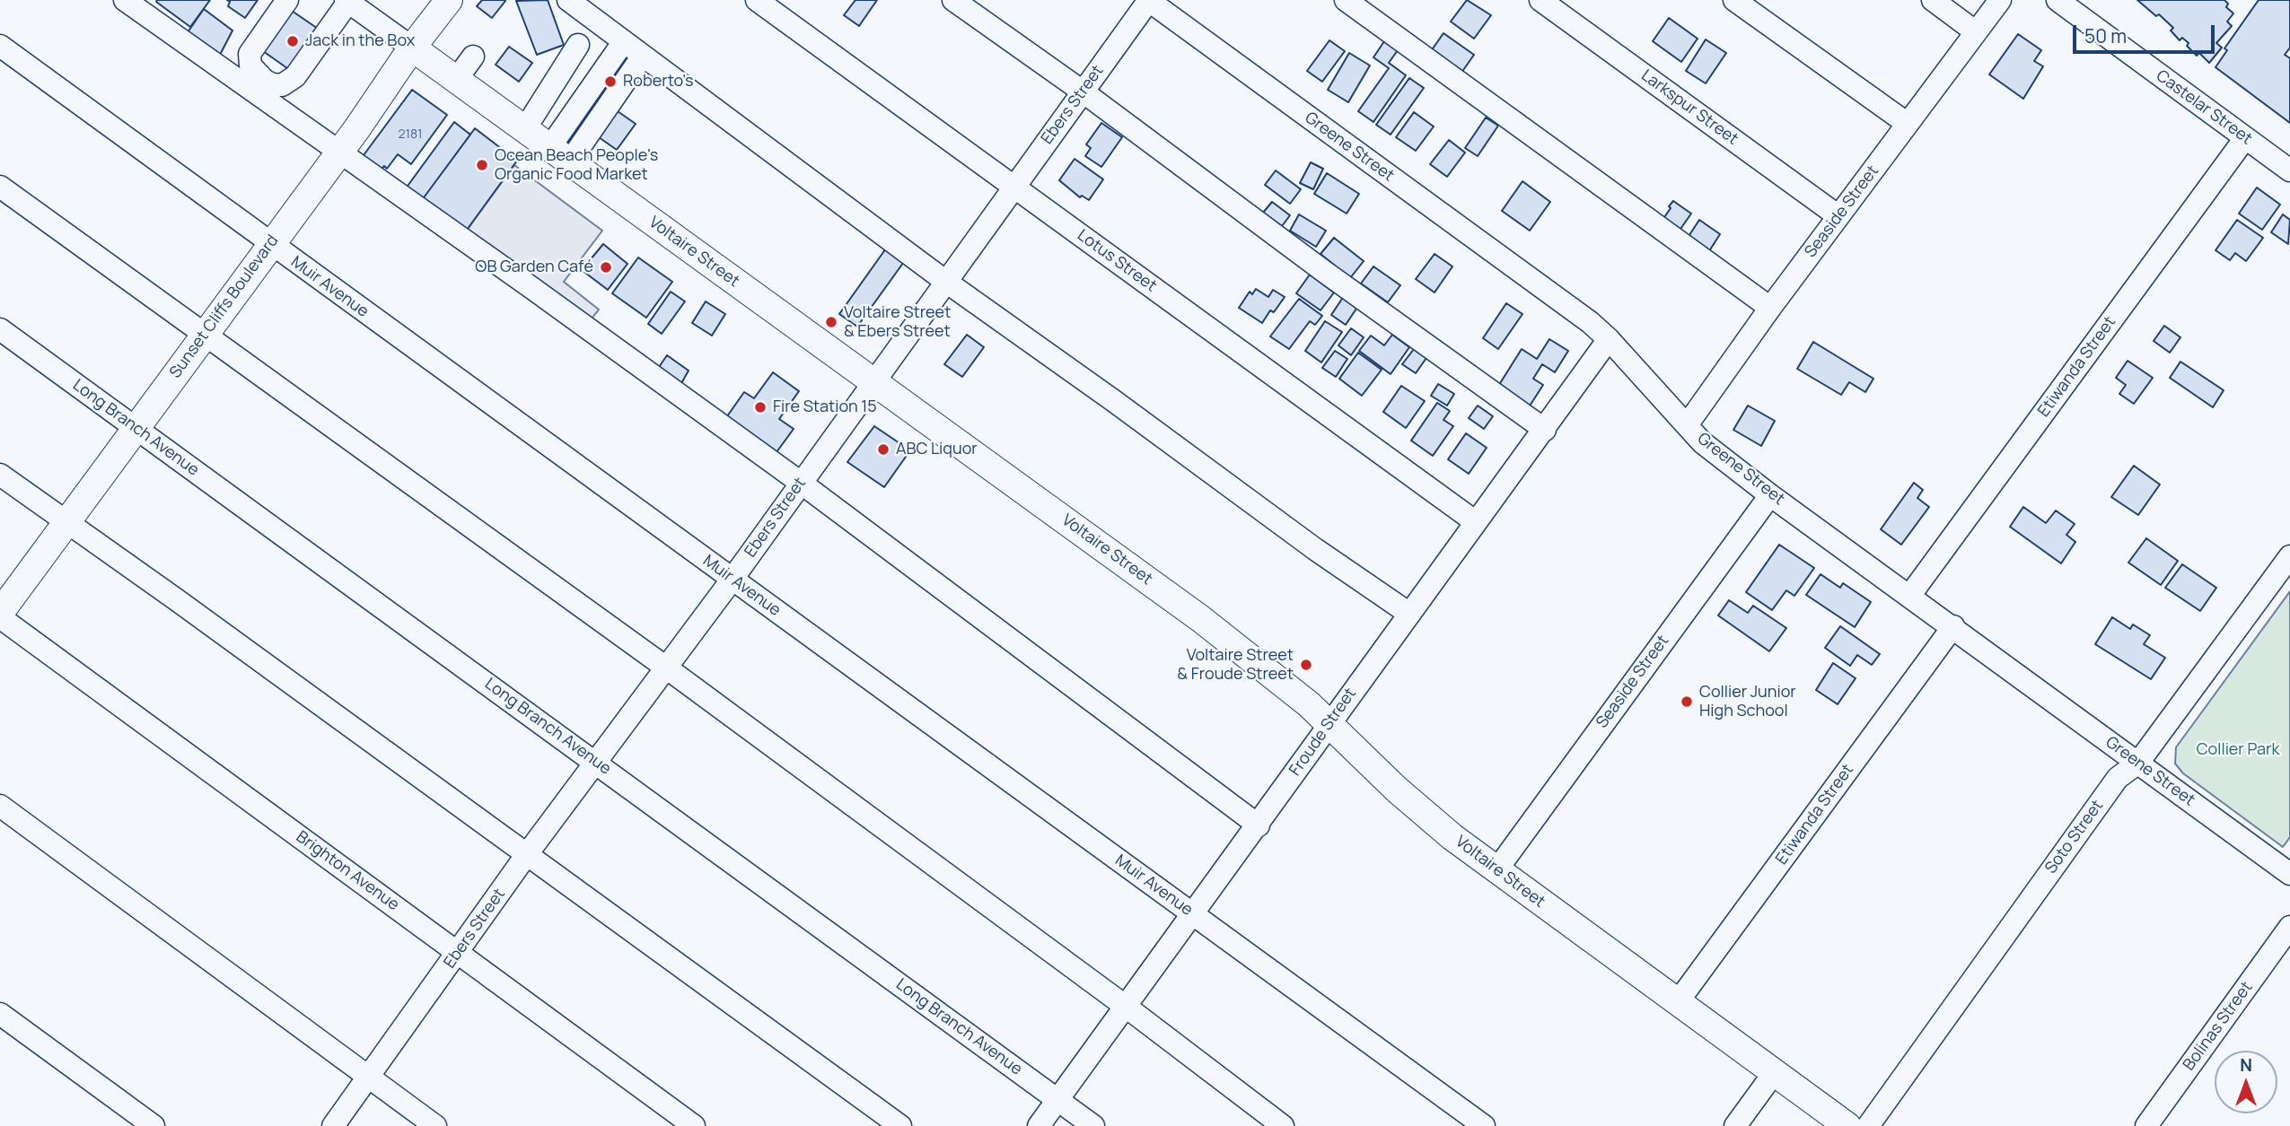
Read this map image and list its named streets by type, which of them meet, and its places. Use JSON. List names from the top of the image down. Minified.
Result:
{"streets":{"main road":["Voltaire Street","Sunset Cliffs Boulevard"],"street":["Ebers Street","Larkspur Street","Castelar Street","Greene Street","Seaside Street","Lotus Street","Muir Avenue","Etiwanda Street","Long Branch Avenue","Froude Street","Soto Street","Brighton Avenue","Bolinas Street"]},"crossings":[["Ebers Street","Greene Street"],["Ebers Street","Voltaire Street"],["Ebers Street","Lotus Street"],["Ebers Street","Muir Avenue"],["Ebers Street","Long Branch Avenue"],["Ebers Street","Brighton Avenue"],["Larkspur Street","Seaside Street"],["Castelar Street","Etiwanda Street"],["Greene Street","Seaside Street"],["Greene Street","Etiwanda Street"],["Greene Street","Froude Street"],["Greene Street","Soto Street"],["Seaside Street","Voltaire Street"],["Voltaire Street","Sunset Cliffs Boulevard"],["Voltaire Street","Etiwanda Street"],["Voltaire Street","Froude Street"],["Lotus Street","Froude Street"],["Muir Avenue","Sunset Cliffs Boulevard"],["Muir Avenue","Froude Street"],["Sunset Cliffs Boulevard","Long Branch Avenue"],["Sunset Cliffs Boulevard","Brighton Avenue"],["Long Branch Avenue","Froude Street"]],"parks":["Collier Park"],"places":["Jack in the Box","Roberto's","Ocean Beach People's Organic Food Market","OB Garden Café","Voltaire Street & Ebers Street","Fire Station 15","ABC Liquor","Voltaire Street & Froude Street","Collier Junior High School"],"house_numbers":["2181"],"scale_bar":"50 m","north":"top"}
